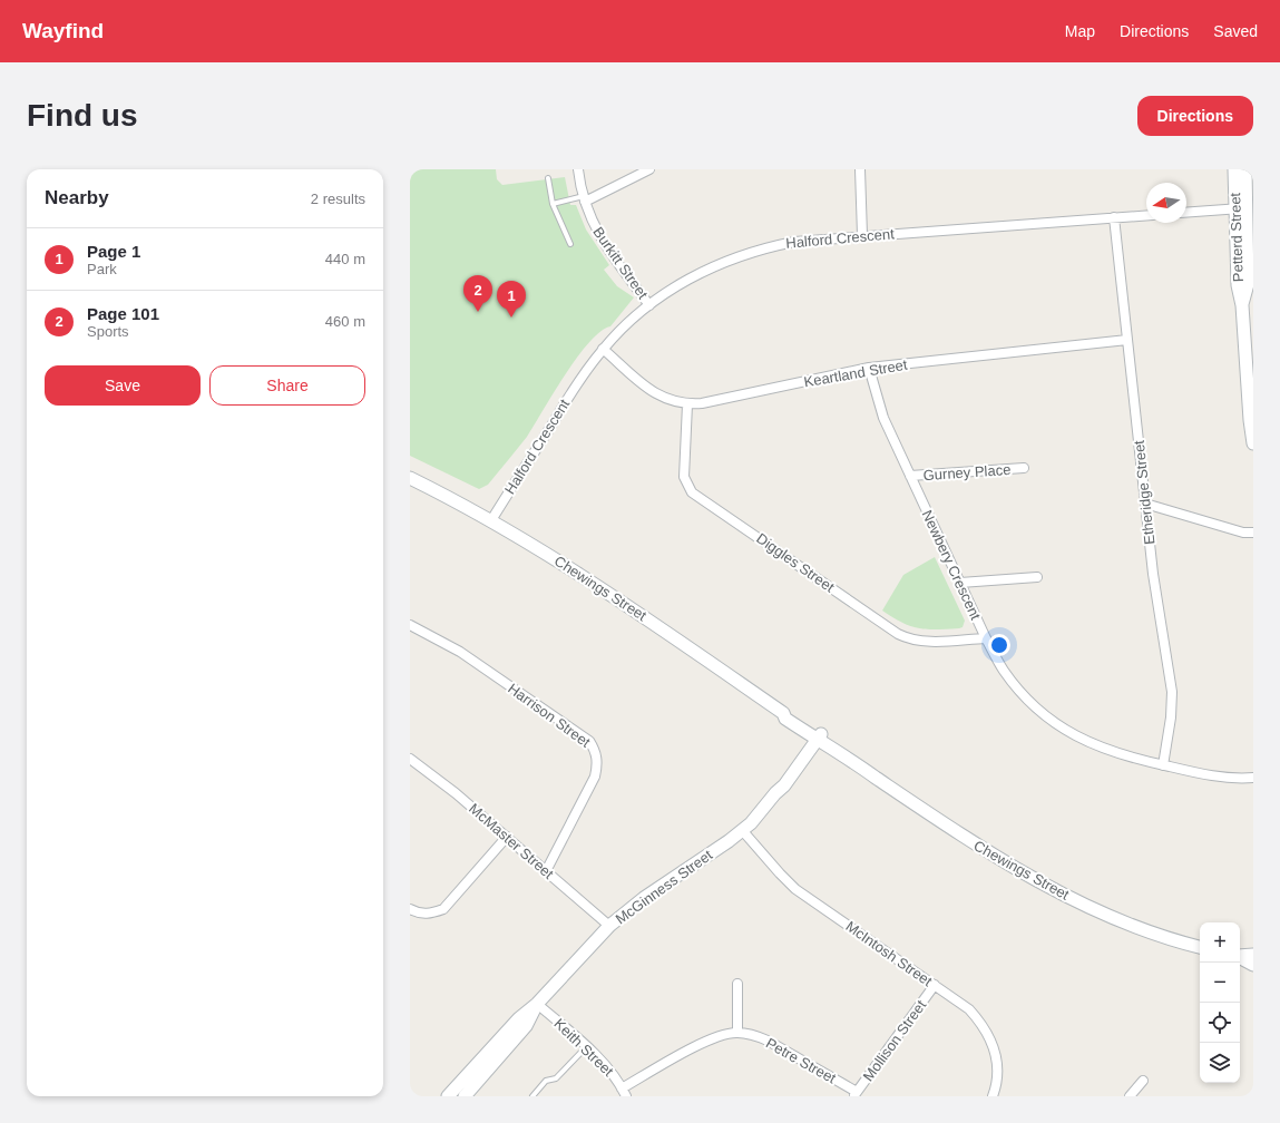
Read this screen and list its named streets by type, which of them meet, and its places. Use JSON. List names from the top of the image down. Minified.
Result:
{"streets":{"street":["Petterd Street","Halford Crescent","Burkitt Street","Keartland Street","Gurney Place","Etheridge Street","Diggles Street","Newbery Crescent","Chewings Street","Harrison Street","McMaster Street","McGinness Street","McIntosh Street","Mollison Street","Keith Street","Petre Street"]},"crossings":[["Halford Crescent","Burkitt Street"],["Halford Crescent","Keartland Street"],["Halford Crescent","Etheridge Street"],["Halford Crescent","Chewings Street"],["Keartland Street","Etheridge Street"],["Keartland Street","Diggles Street"],["Keartland Street","Newbery Crescent"],["Gurney Place","Newbery Crescent"],["Etheridge Street","Newbery Crescent"],["Diggles Street","Newbery Crescent"],["Chewings Street","McGinness Street"],["Harrison Street","McMaster Street"],["McMaster Street","McGinness Street"],["McGinness Street","McIntosh Street"],["McGinness Street","Keith Street"],["McIntosh Street","Mollison Street"],["Mollison Street","Petre Street"],["Keith Street","Petre Street"]],"north":"left","page":{"header":"Wayfind","nav":["Map","Directions","Saved"],"buttons":["Directions",["Save","Share"]],"title":"Find us","heading":["Nearby","2 results"],"list":[{"mark":"1","name":"Page 1","note":"Park","value":"440 m"},{"mark":"2","name":"Page 101","note":"Sports","value":"460 m"}],"pins":["2","1"],"map_buttons":["+","−"]}}
